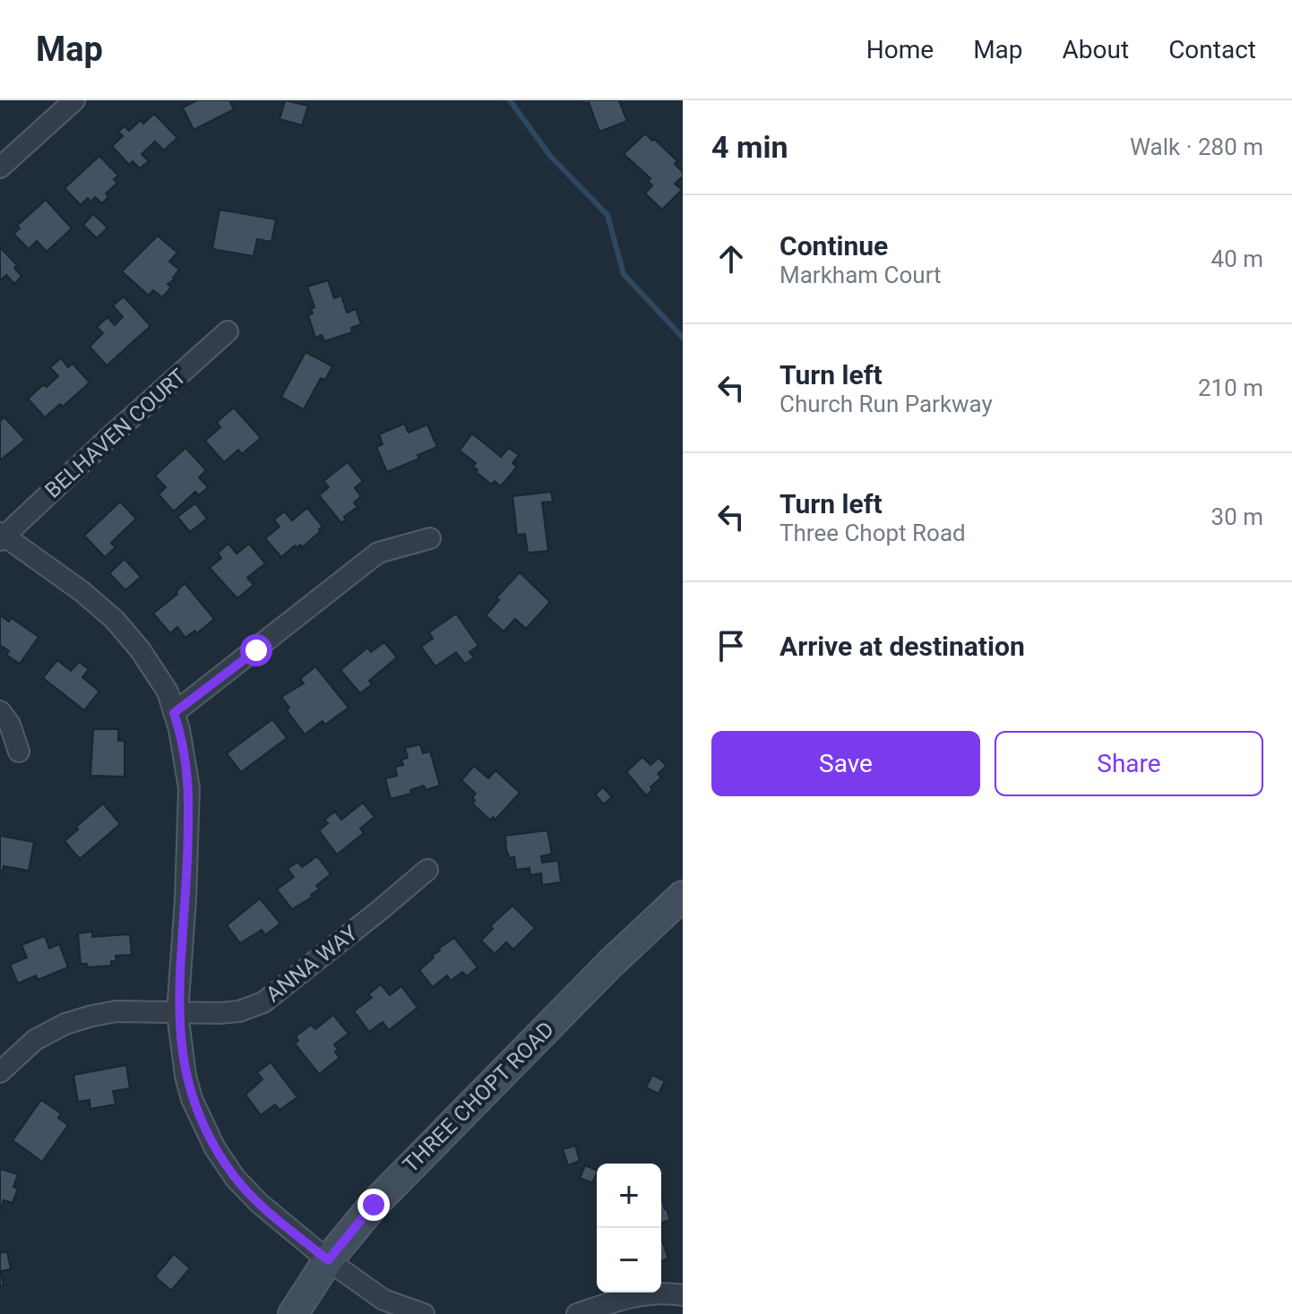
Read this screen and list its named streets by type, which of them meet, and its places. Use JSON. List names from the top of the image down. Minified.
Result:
{"streets":{"main road":["THREE CHOPT ROAD"],"street":["BELHAVEN COURT","ANNA WAY"]},"page":{"header":"Map","nav":["Home","Map","About","Contact"],"heading":["4 min","Walk · 280 m"],"list":[["Continue","Markham Court","40 m"],["Turn left","Church Run Parkway","210 m"],["Turn left","Three Chopt Road","30 m"],"Arrive at destination"],"buttons":["Save","Share"],"map_buttons":["+","−"]}}
